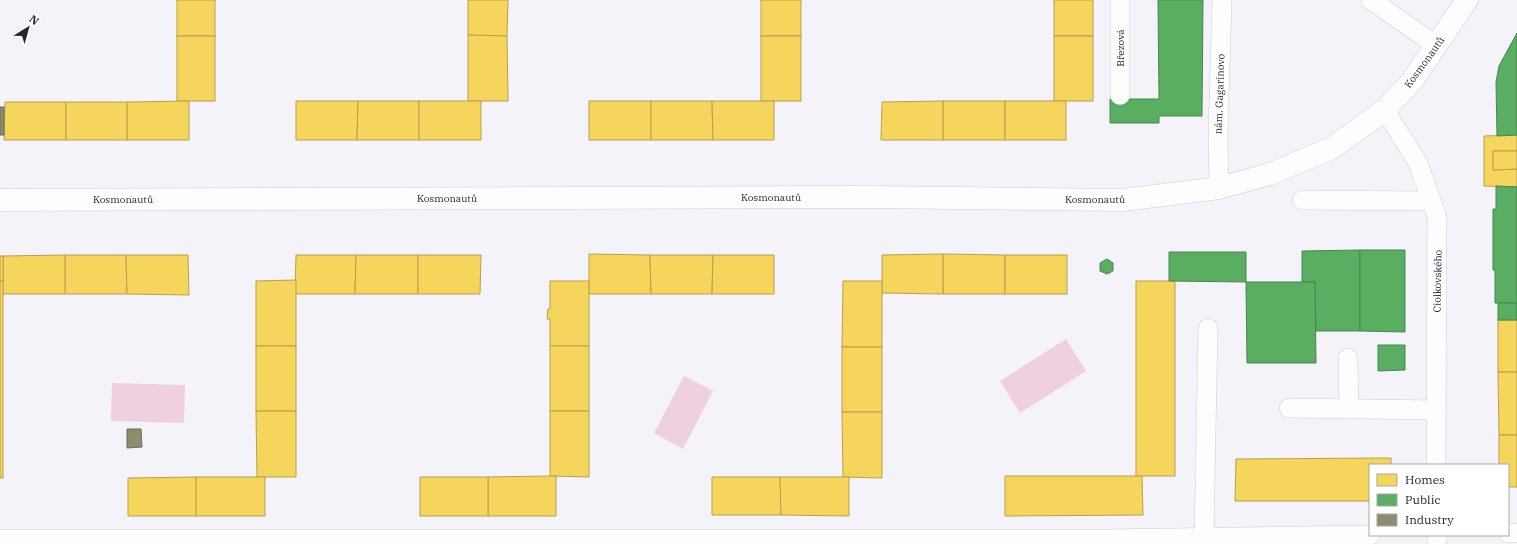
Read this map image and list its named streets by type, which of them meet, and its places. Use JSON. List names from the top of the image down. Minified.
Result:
{"streets":{"street":["Březová","Kosmonautů","nám. Gagarinovo","Ciolkovského"]},"crossings":[["Kosmonautů","nám. Gagarinovo"],["Kosmonautů","Ciolkovského"]],"legend":["Homes","Public","Industry"],"north":"top right"}
